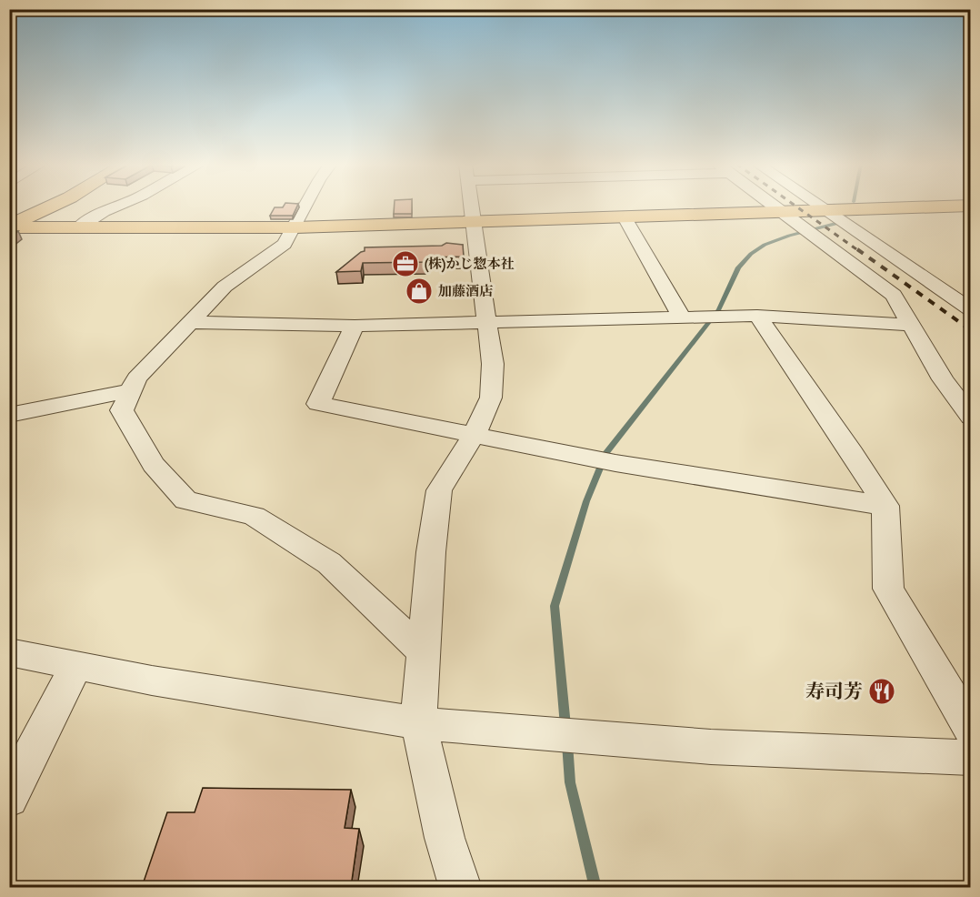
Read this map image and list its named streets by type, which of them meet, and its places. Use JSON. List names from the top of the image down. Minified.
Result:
{"places":{"office":["(株)かじ惣本社"],"shop":["加藤酒店"],"restaurant":["寿司芳"]}}
